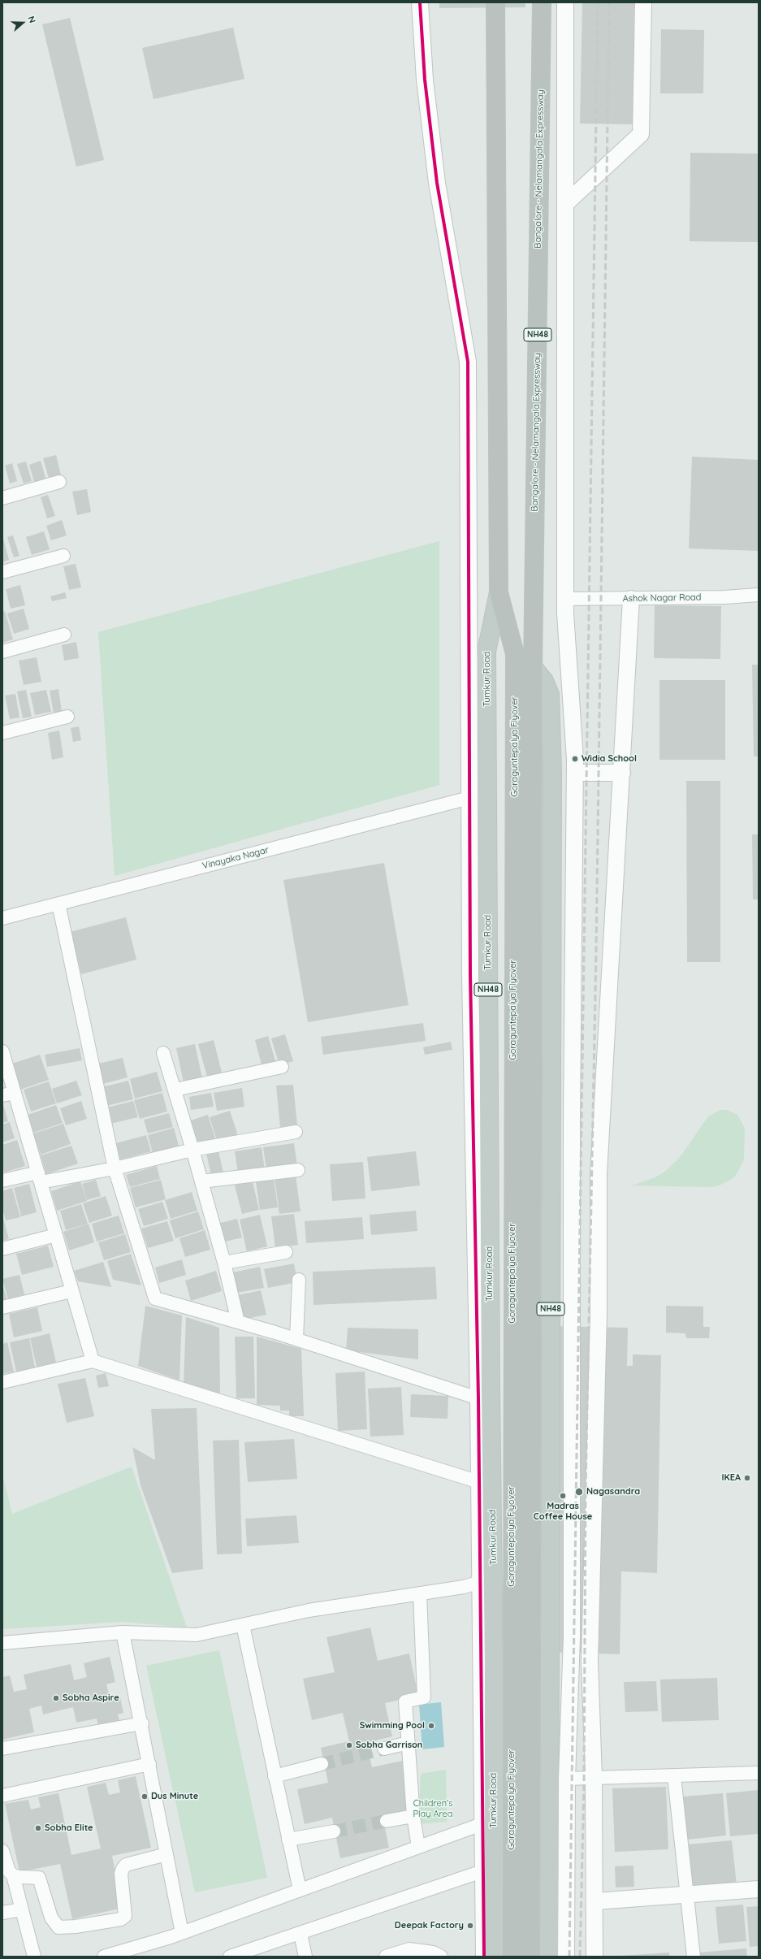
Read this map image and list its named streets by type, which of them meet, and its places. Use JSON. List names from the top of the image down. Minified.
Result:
{"streets":{"highway":["Bangalore - Nelamangala Expressway","NH48","Tumkur Road","Goraguntepalya Flyover"],"street":["Ashok Nagar Road","Vinayaka Nagar"]},"crossings":[["Bangalore - Nelamangala Expressway","NH48"],["Bangalore - Nelamangala Expressway","Goraguntepalya Flyover"],["NH48","Tumkur Road"],["NH48","Goraguntepalya Flyover"],["Tumkur Road","Goraguntepalya Flyover"]],"parks":["Children's Play Area"],"places":["Widia School","IKEA","Nagasandra","Madras Coffee House","Sobha Aspire","Swimming Pool","Sobha Garrison","Dus Minute","Sobha Elite","Deepak Factory"],"north":"right"}
